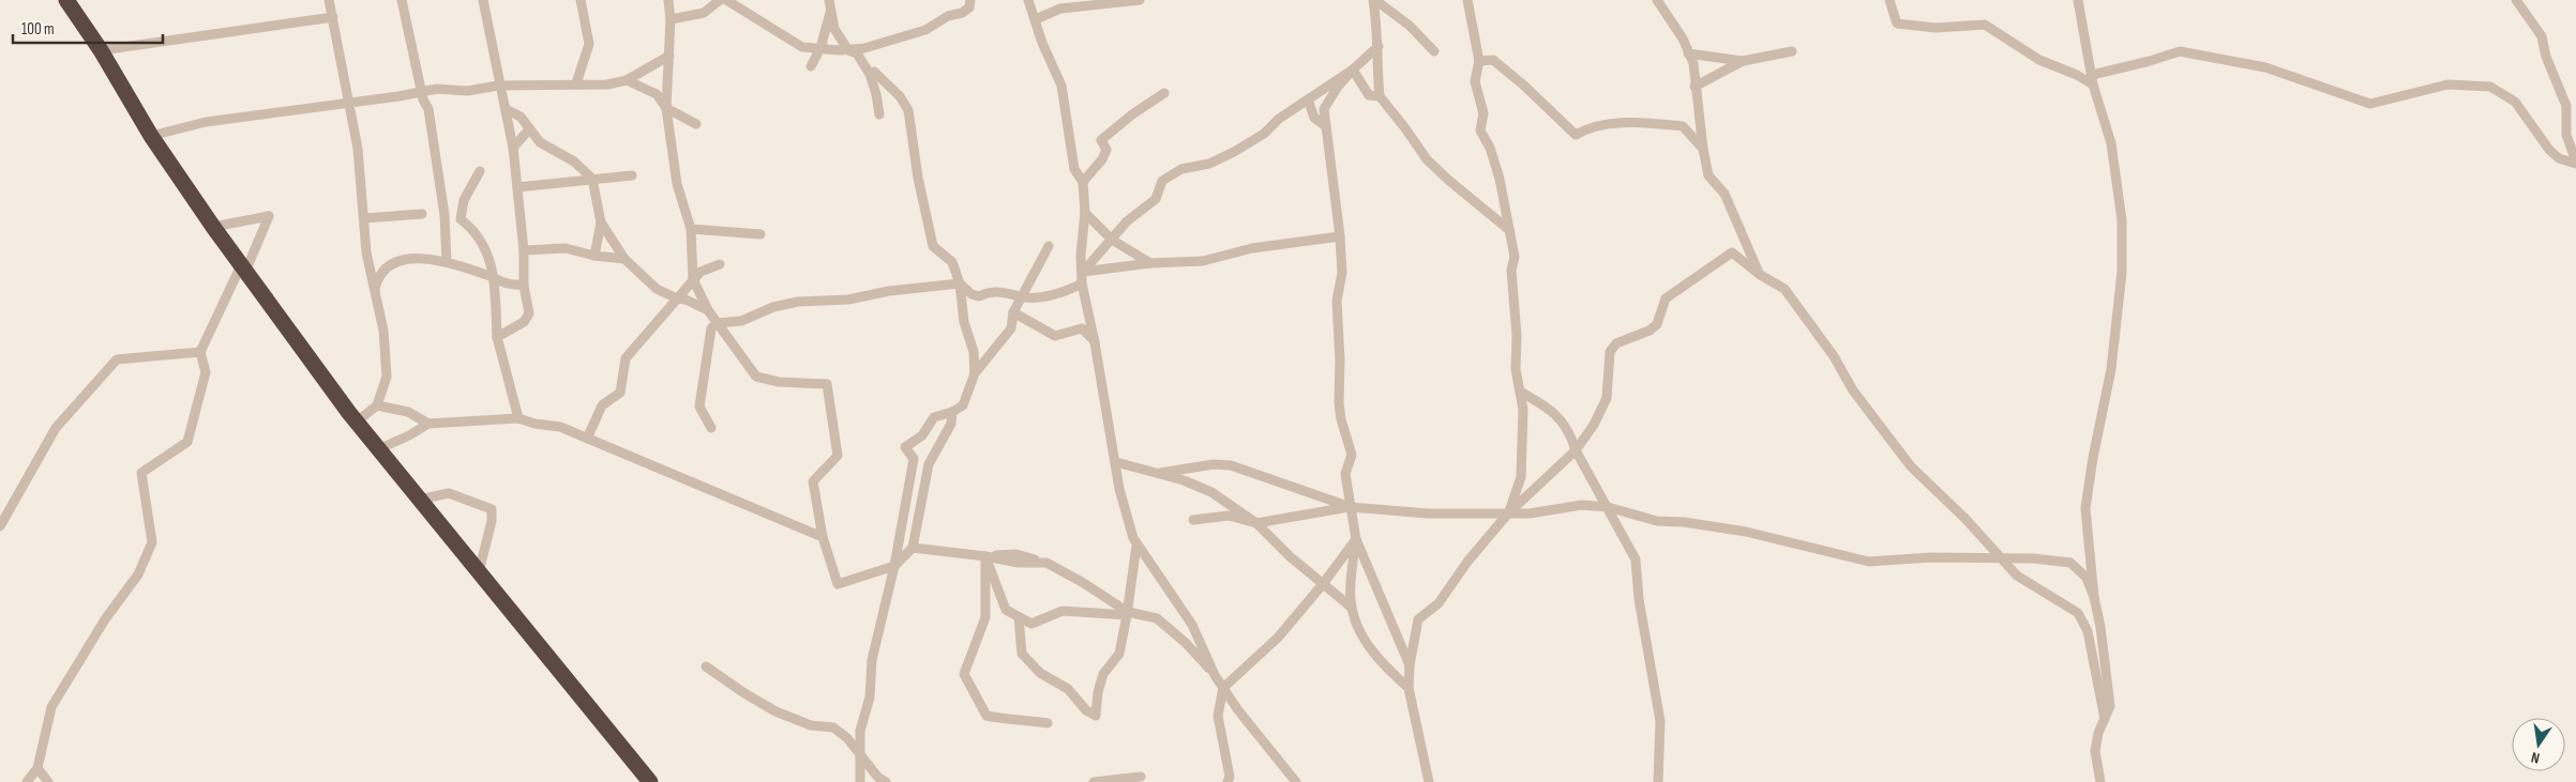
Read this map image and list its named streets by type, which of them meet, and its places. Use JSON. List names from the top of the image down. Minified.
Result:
{"scale_bar":"100 m","north":"bottom"}
